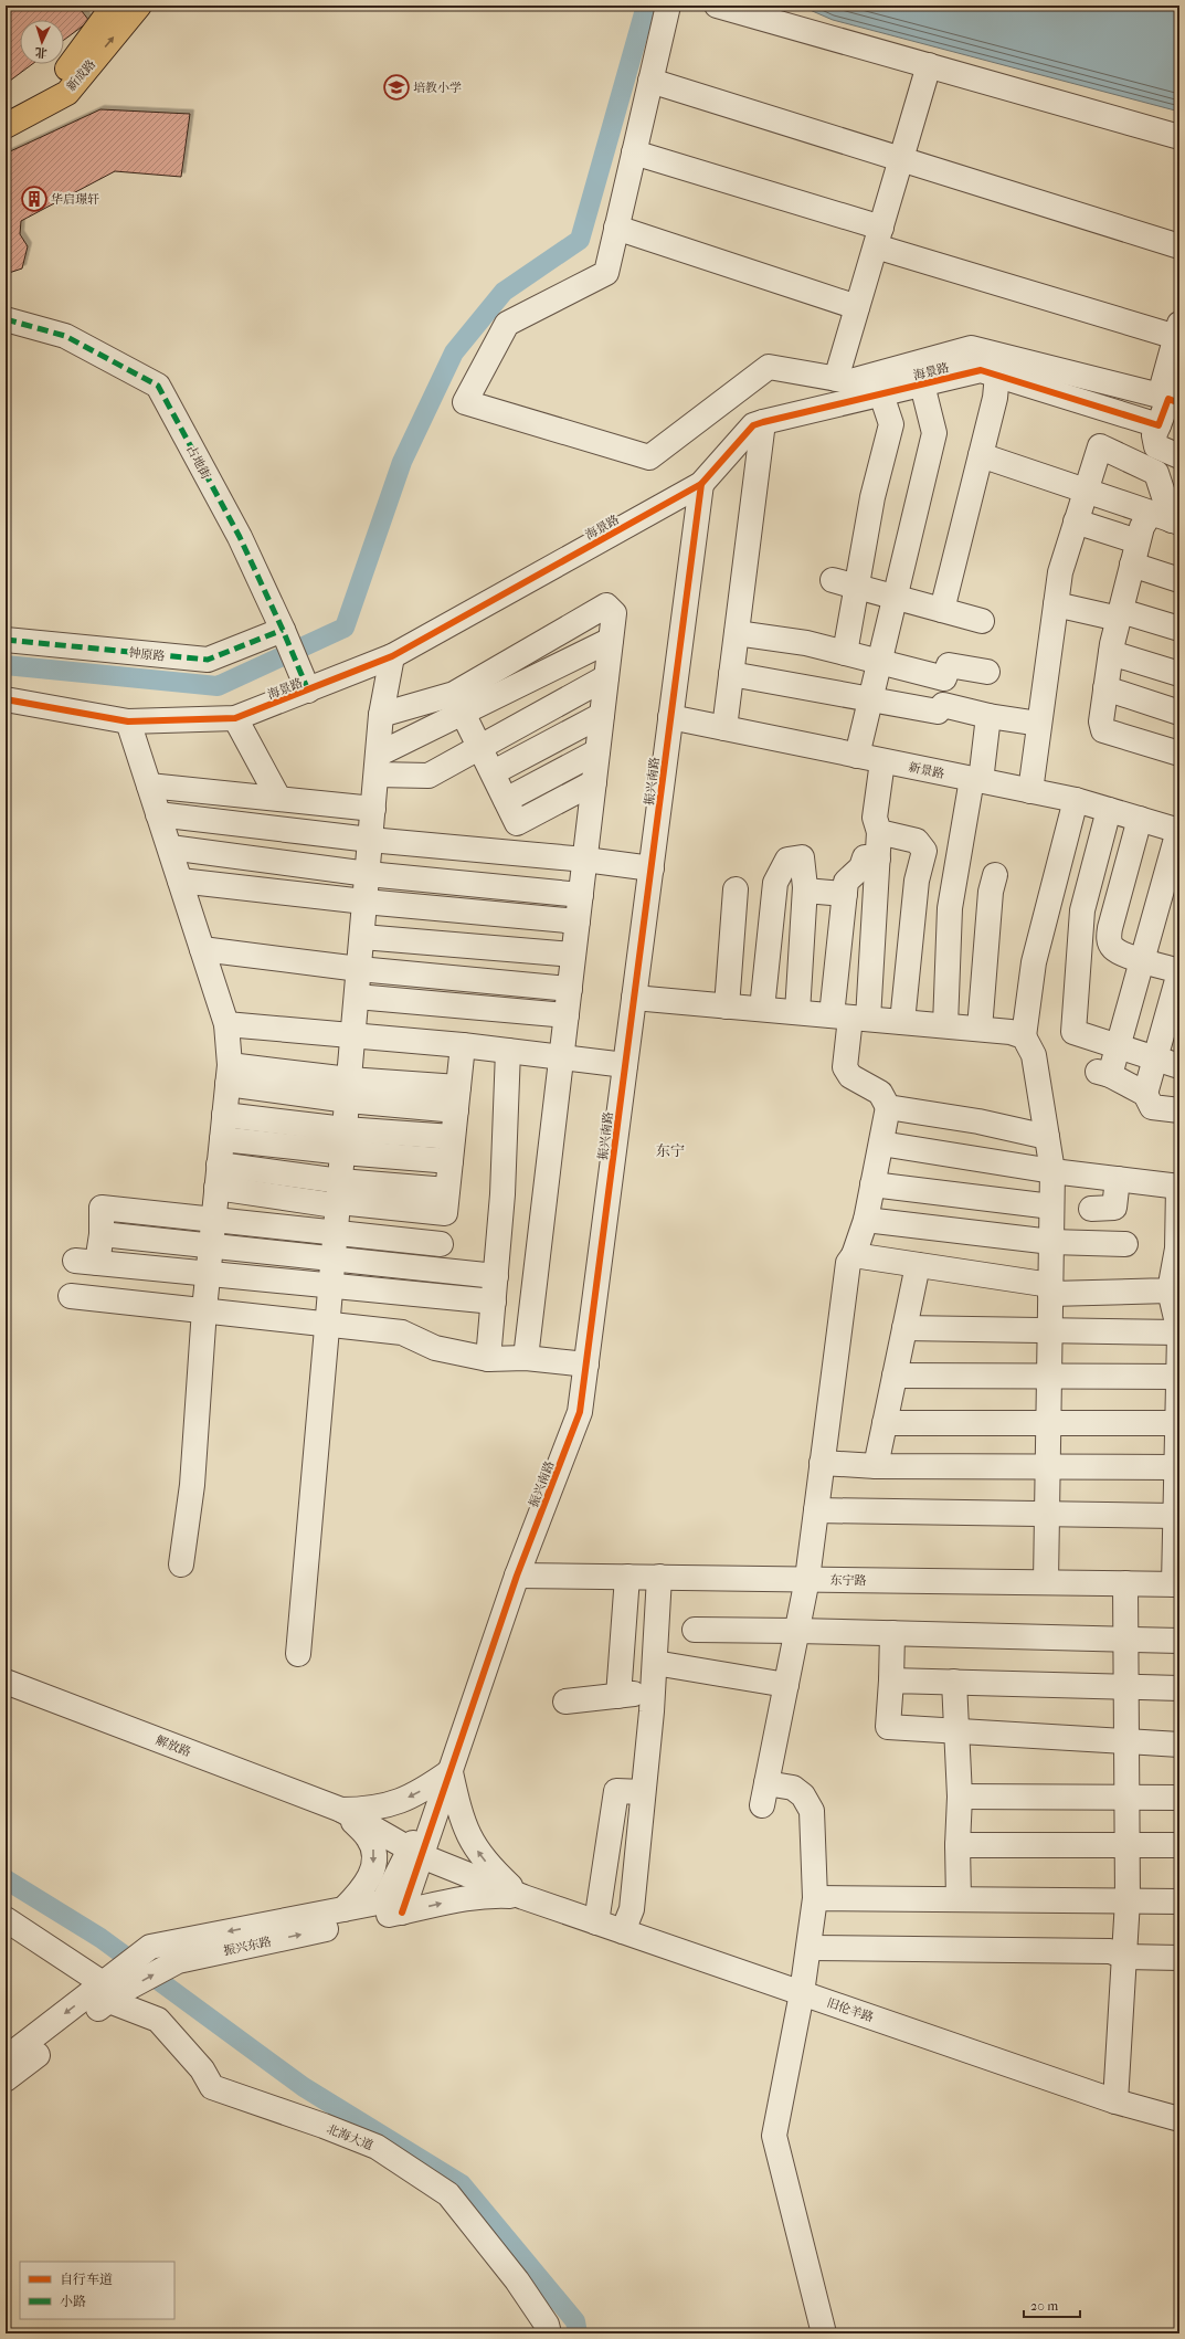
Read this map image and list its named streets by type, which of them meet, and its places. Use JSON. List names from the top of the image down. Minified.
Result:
{"streets":{"main road":["新成路"],"street":["海景路","占地街","钟原路","新景路","振兴南路","东宁路","解放路","振兴东路","旧伦羊路","北海大道"]},"crossings":[["海景路","占地街"],["海景路","振兴南路"],["占地街","钟原路"],["新景路","振兴南路"],["振兴南路","东宁路"],["振兴南路","振兴东路"],["振兴东路","旧伦羊路"],["振兴东路","北海大道"]],"districts":["东宁"],"places":{"school or university":["培教小学"],"building":["华启璟轩"]},"legend":["自行车道","小路"],"scale_bar":"20 m","north":"bottom"}
